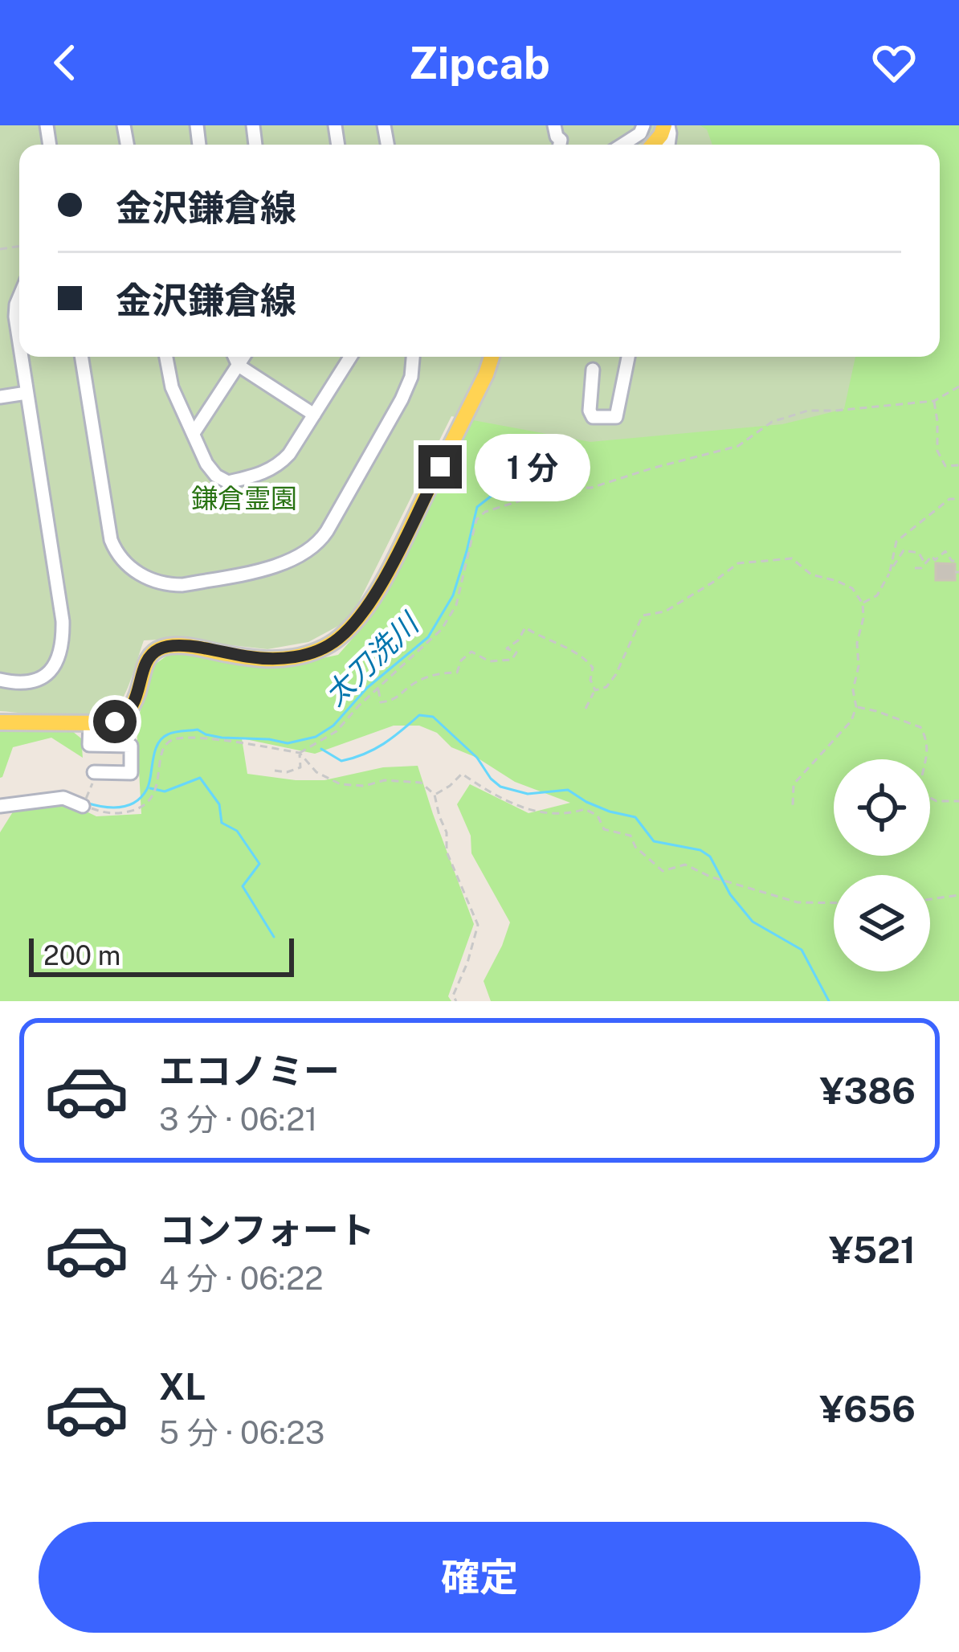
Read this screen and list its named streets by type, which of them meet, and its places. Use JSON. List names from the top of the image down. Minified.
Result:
{"water":["太刀洗川"],"parks":["鎌倉霊園"],"scale_bar":"200 m","page":{"header":"Zipcab","banner":["金沢鎌倉線","金沢鎌倉線"],"bubble":"1 分","scale":"200 m","list":[{"name":"エコノミー","note":"3 分 · 06:21","value":"¥386"},{"name":"コンフォート","note":"4 分 · 06:22","value":"¥521"},{"name":"XL","note":"5 分 · 06:23","value":"¥656"}],"buttons":"確定"}}
